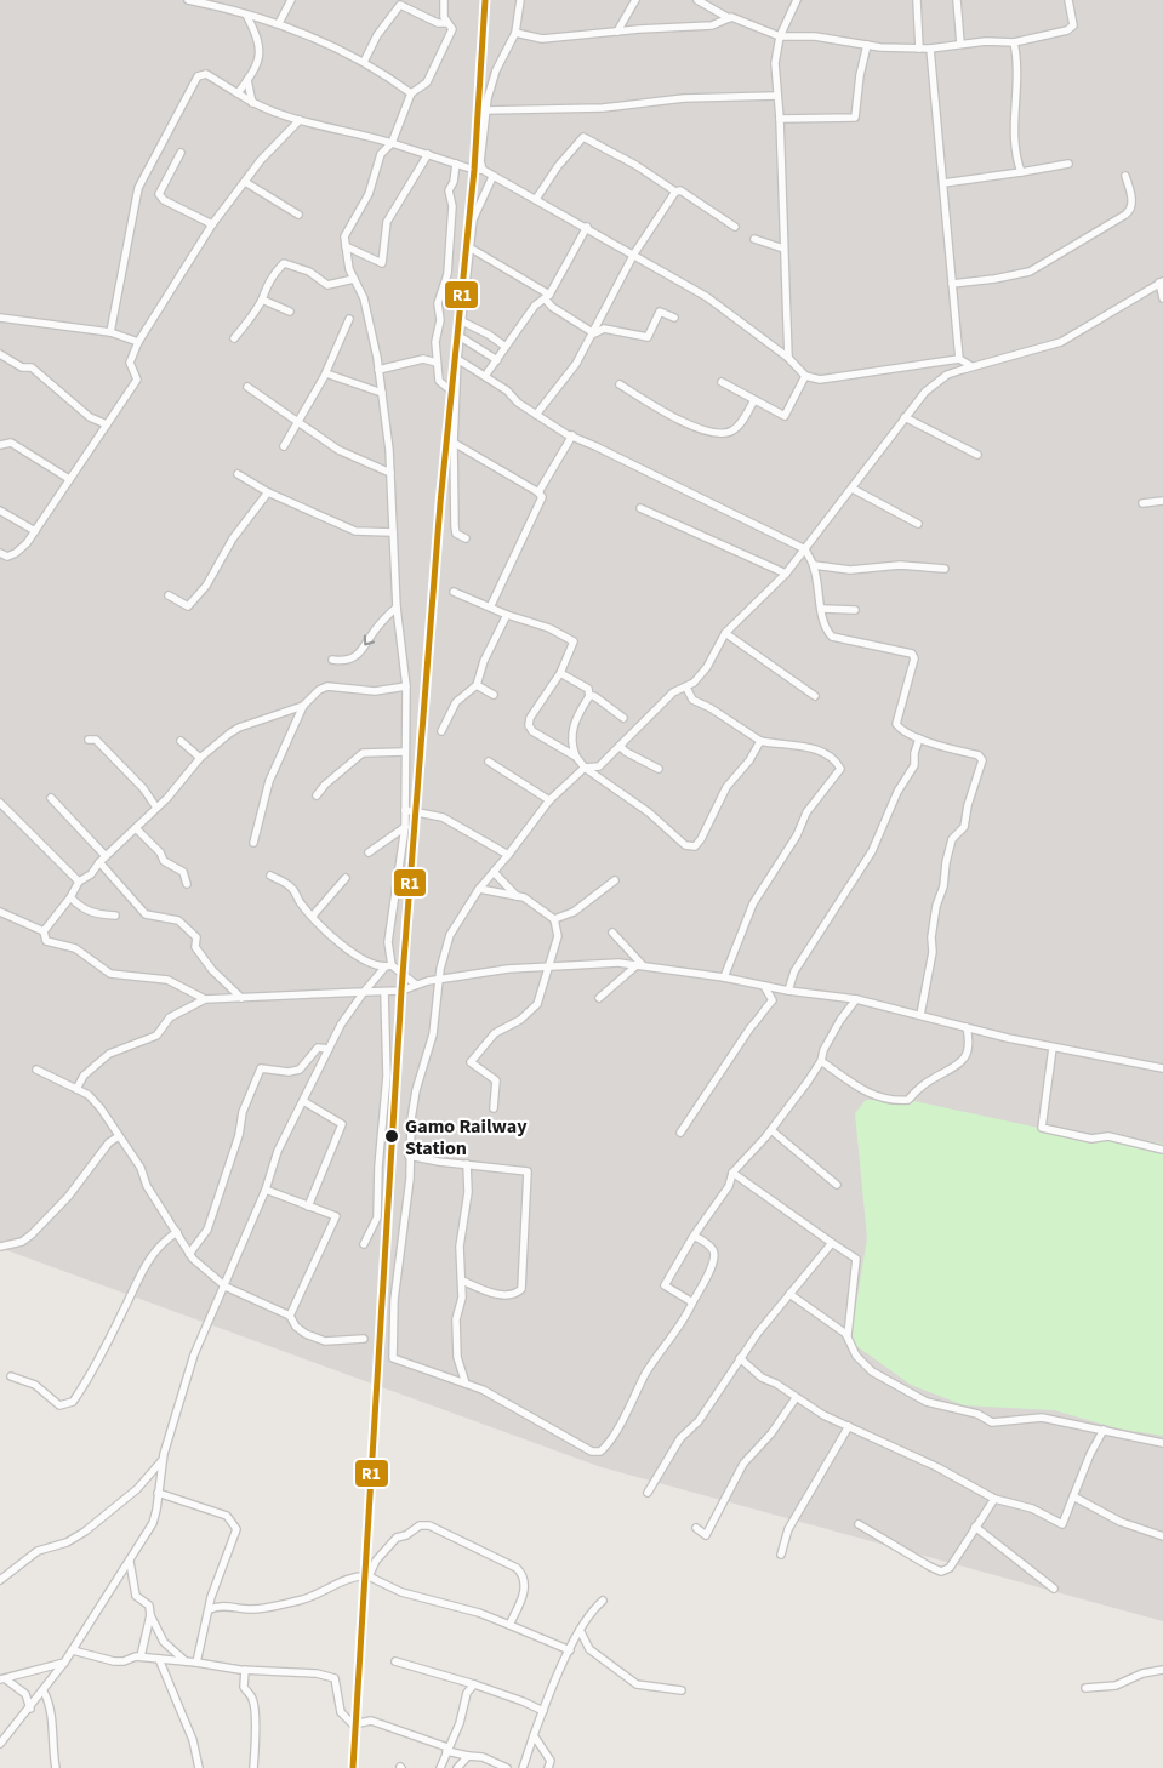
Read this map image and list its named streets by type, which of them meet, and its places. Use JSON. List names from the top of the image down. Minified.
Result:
{"places":["Gamo Railway Station"],"lines":["transit line R1"]}
